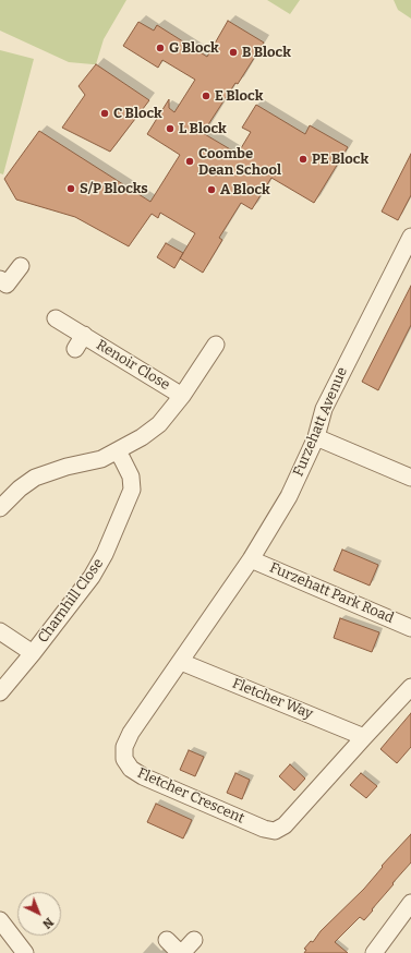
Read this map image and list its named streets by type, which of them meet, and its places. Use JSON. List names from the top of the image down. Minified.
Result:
{"streets":{"street":["Renoir Close","Furzehatt Avenue","Furzehatt Park Road","Charnhill Close","Fletcher Way","Fletcher Crescent"]},"crossings":[["Furzehatt Avenue","Furzehatt Park Road"],["Furzehatt Avenue","Fletcher Crescent"],["Furzehatt Park Road","Fletcher Crescent"],["Fletcher Way","Fletcher Crescent"]],"places":["G Block","B Block","E Block","C Block","L Block","PE Block","Coombe Dean School","S/P Blocks","A Block"],"north":"bottom right"}
